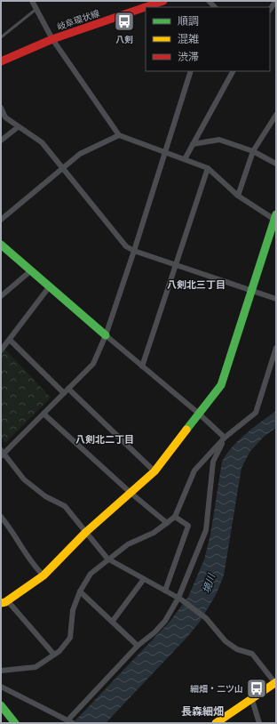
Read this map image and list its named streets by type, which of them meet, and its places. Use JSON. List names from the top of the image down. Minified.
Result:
{"streets":{"main road":["岐阜環状線"]},"districts":["八剣北三丁目","八剣北二丁目","長森細畑"],"water":["境川"],"places":{"bus stop":["八剣","細畑・二ツ山"]},"legend":["順調","混雑","渋滞"]}
